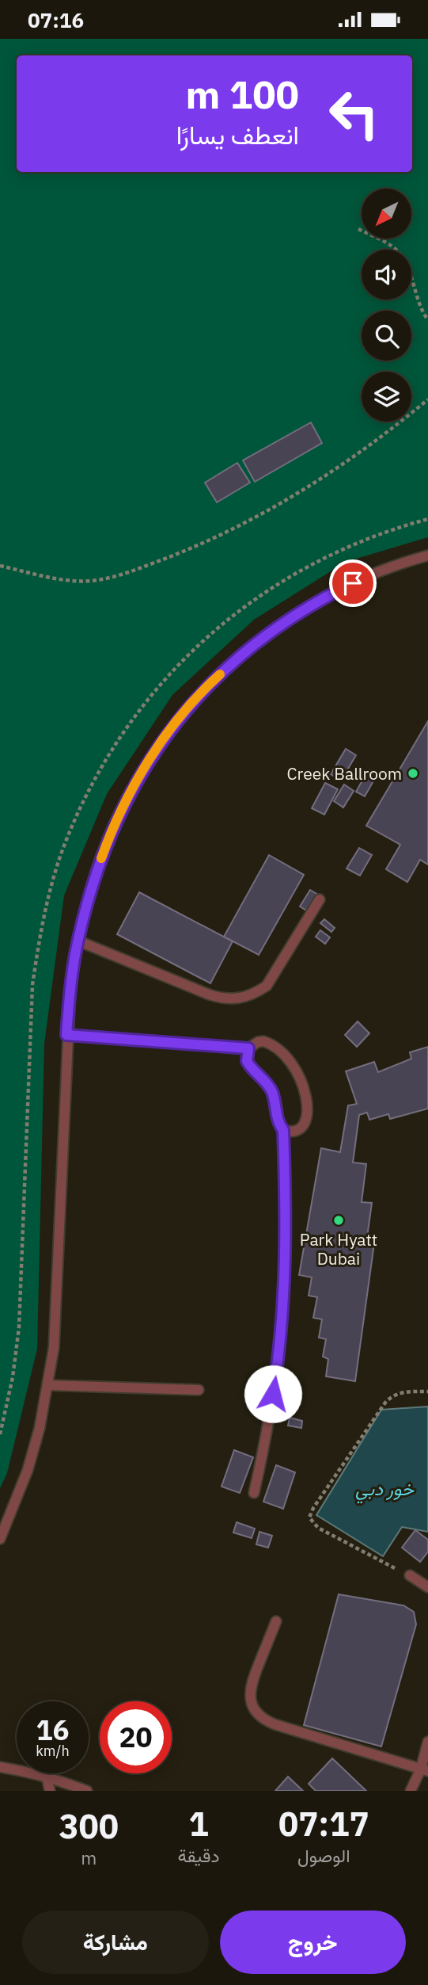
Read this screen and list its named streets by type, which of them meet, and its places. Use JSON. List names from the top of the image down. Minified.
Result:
{"water":["خور دبي"],"places":["Creek Ballroom","Park Hyatt Dubai"],"north":"bottom left","page":{"status":"07:16","turn":["100 m","انعطف يسارًا"],"speed":"16 km/h","limit":"20","eta":["07:17","الوصول","1","دقيقة","300","m"],"buttons":["خروج","مشاركة"]}}
